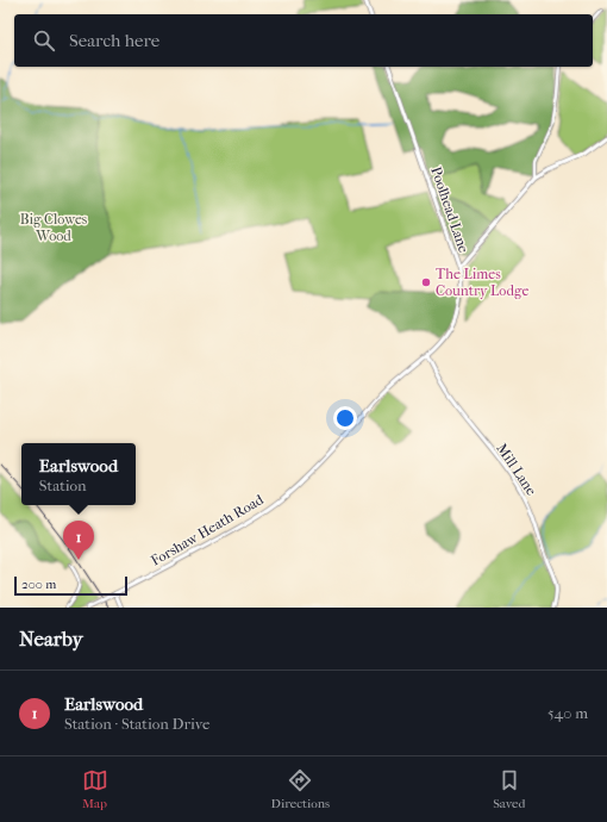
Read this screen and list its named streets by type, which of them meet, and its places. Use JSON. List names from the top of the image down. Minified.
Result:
{"streets":{"street":["Poolhead Lane","Mill Lane","Forshaw Heath Road"]},"crossings":[["Poolhead Lane","Mill Lane"],["Poolhead Lane","Forshaw Heath Road"],["Mill Lane","Forshaw Heath Road"]],"parks":["Big Clowes Wood"],"places":["The Limes Country Lodge"],"scale_bar":"200 m","page":{"search":"Search here","popup":["Earlswood","Station"],"pins":"1","scale":"200 m","heading":"Nearby","list":[{"mark":"1","name":"Earlswood","note":"Station · Station Drive","value":"540 m"}],"nav":["Map","Directions","Saved"]}}
